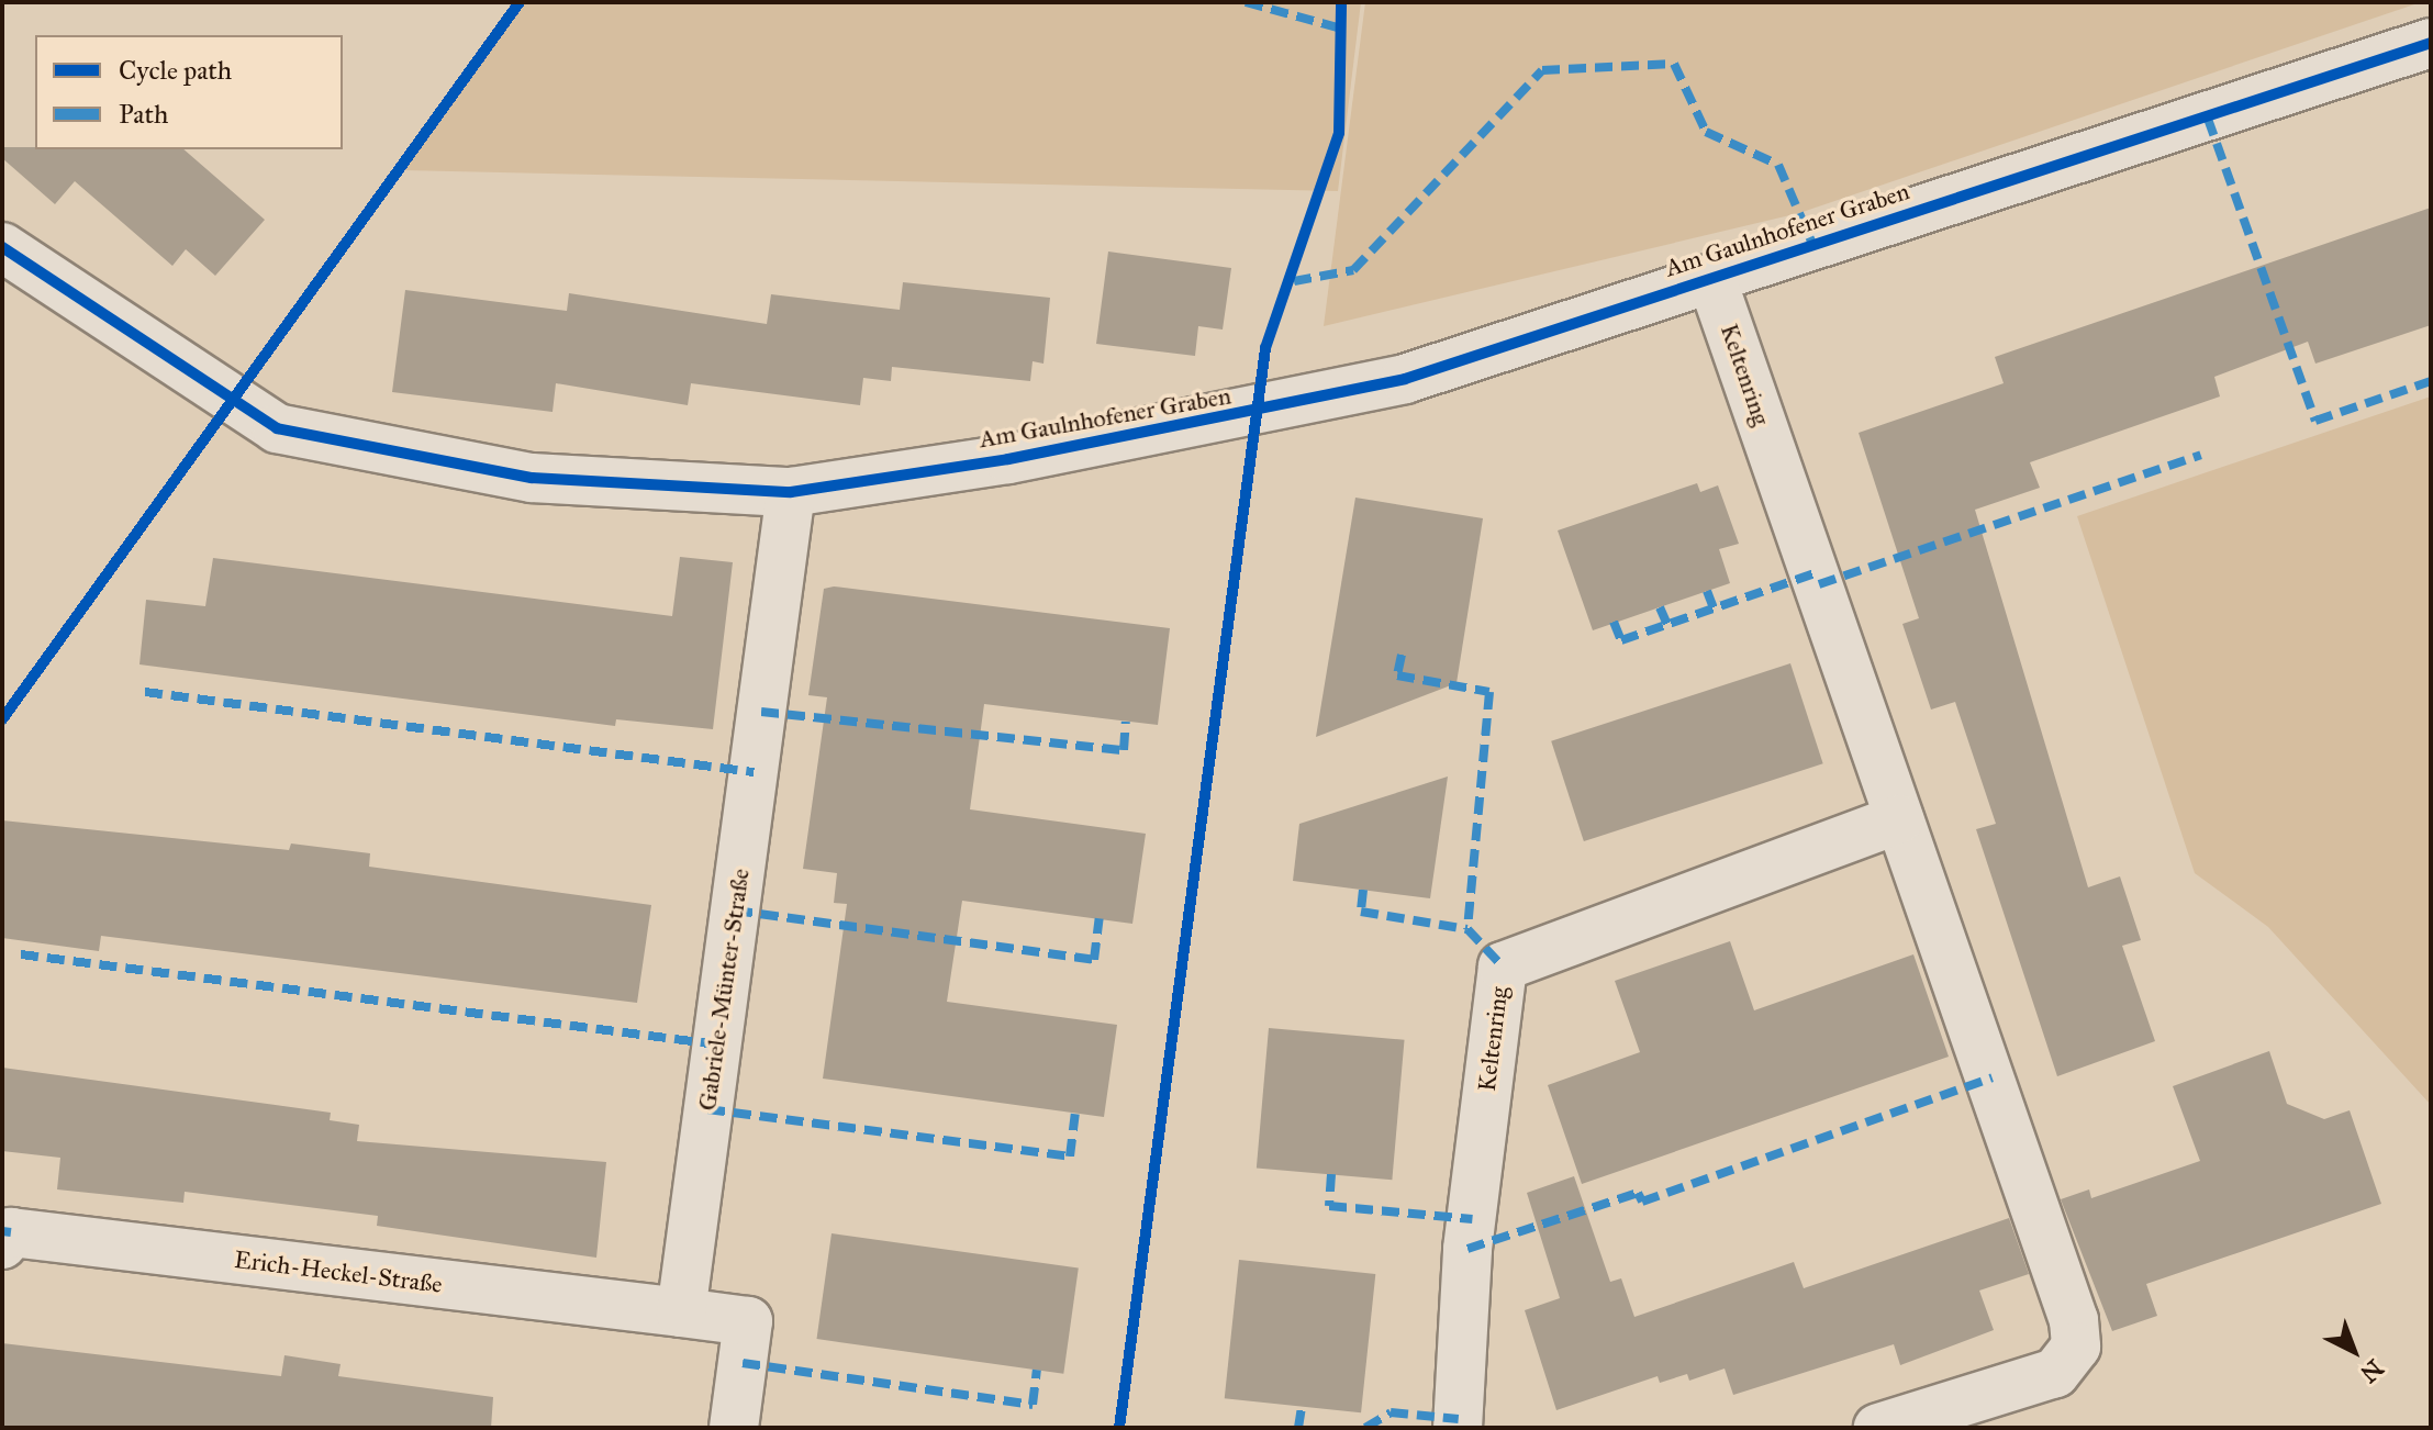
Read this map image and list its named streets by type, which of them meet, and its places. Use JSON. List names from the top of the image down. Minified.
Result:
{"streets":{"street":["Am Gaulnhofener Graben","Keltenring","Gabriele-Münter-Straße","Erich-Heckel-Straße"]},"crossings":[["Am Gaulnhofener Graben","Keltenring"],["Am Gaulnhofener Graben","Gabriele-Münter-Straße"],["Gabriele-Münter-Straße","Erich-Heckel-Straße"]],"legend":["Cycle path","Path"],"north":"bottom right"}
